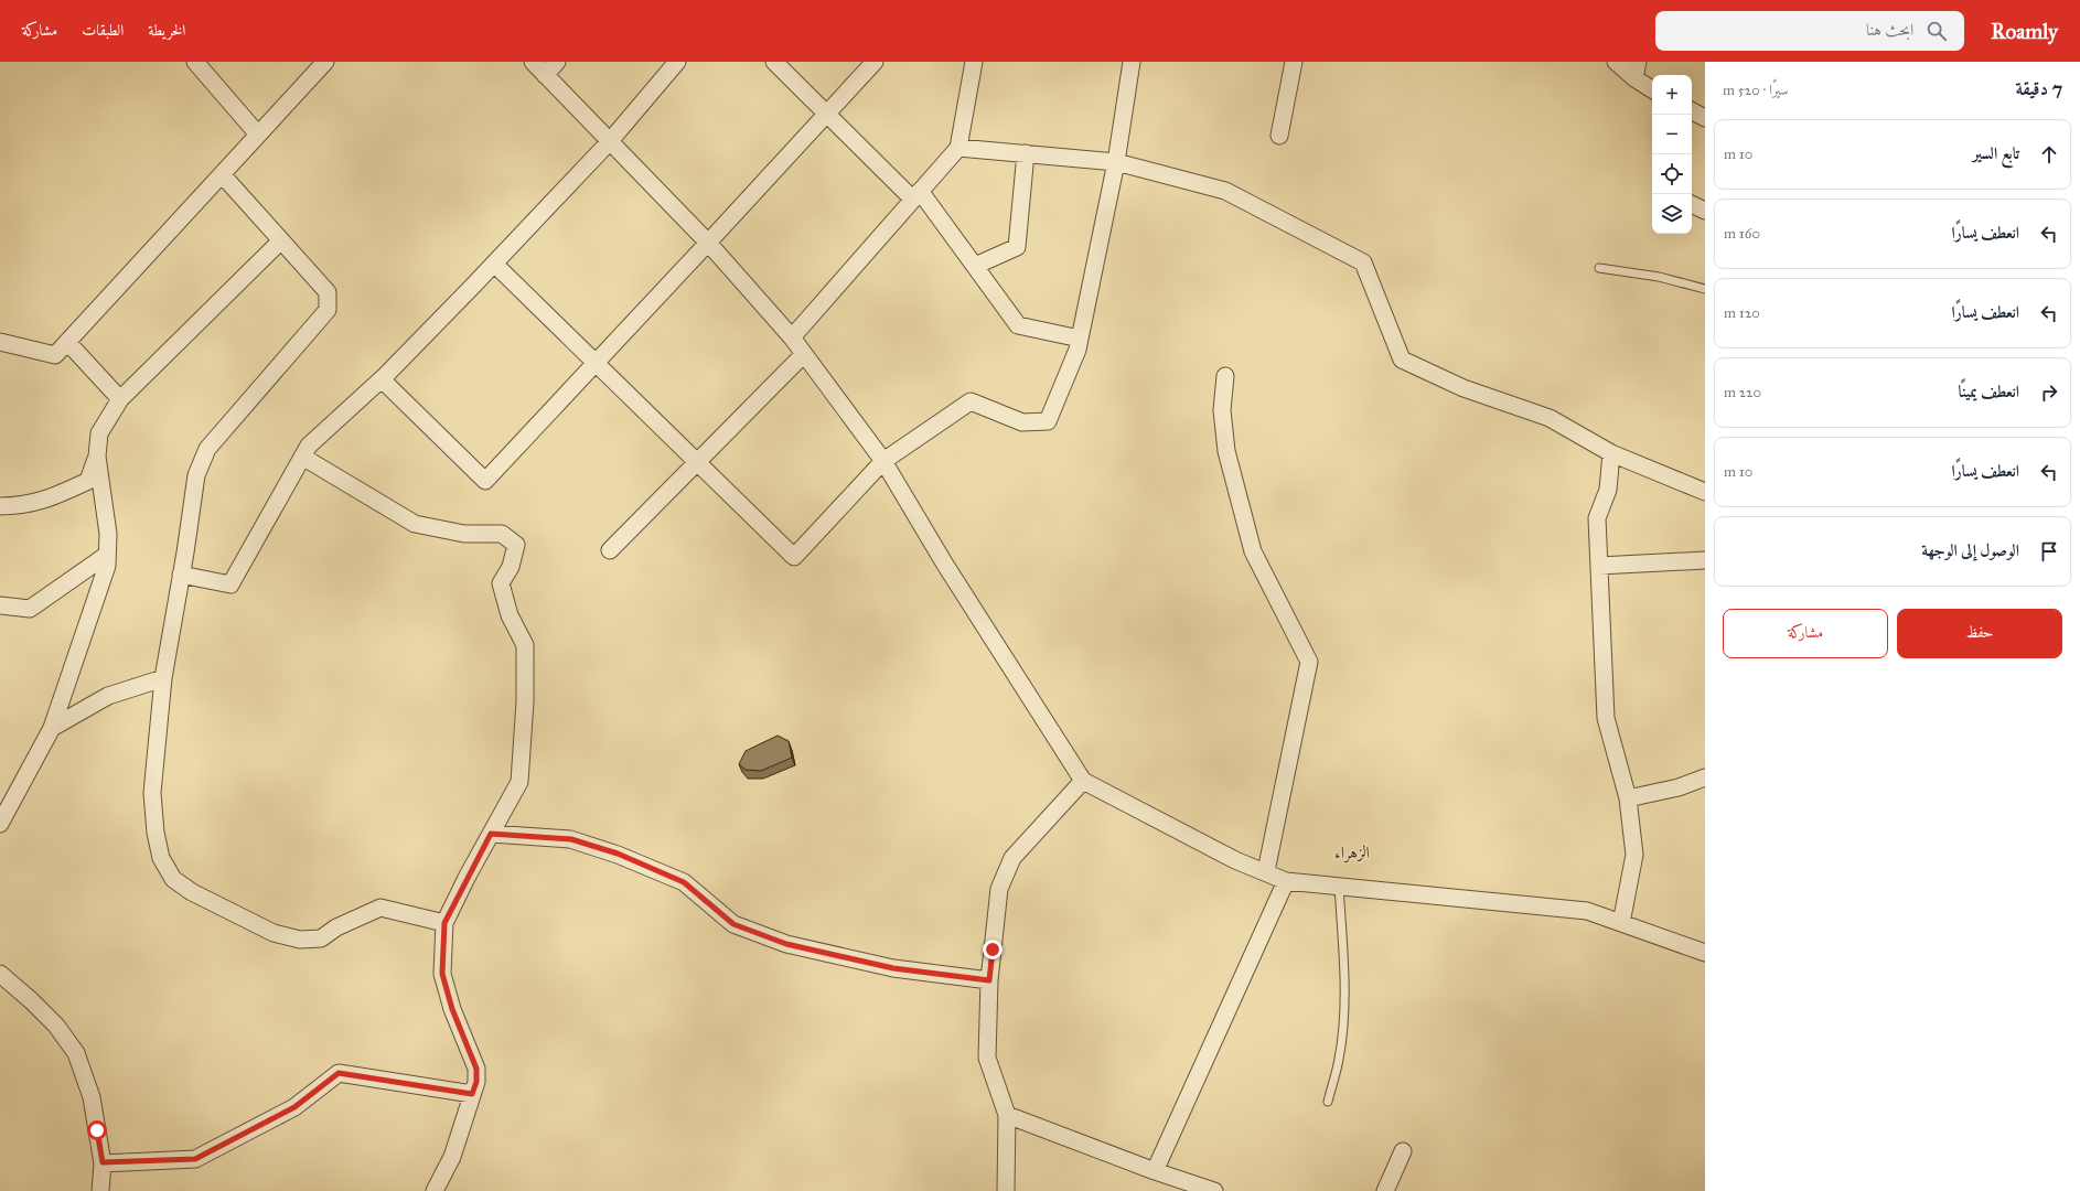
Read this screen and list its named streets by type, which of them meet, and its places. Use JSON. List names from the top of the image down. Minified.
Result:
{"districts":["الزهراء"],"page":{"header":"Roamly","search":"ابحث هنا","nav":["الخريطة","الطبقات","مشاركة"],"heading":["7 دقيقة","سيرًا · 520 m"],"map_buttons":["+","−"],"list":[["تابع السير","10 m"],["انعطف يسارًا","160 m"],["انعطف يسارًا","120 m"],["انعطف يمينًا","220 m"],["انعطف يسارًا","10 m"],"الوصول إلى الوجهة"],"buttons":["حفظ","مشاركة"]}}
